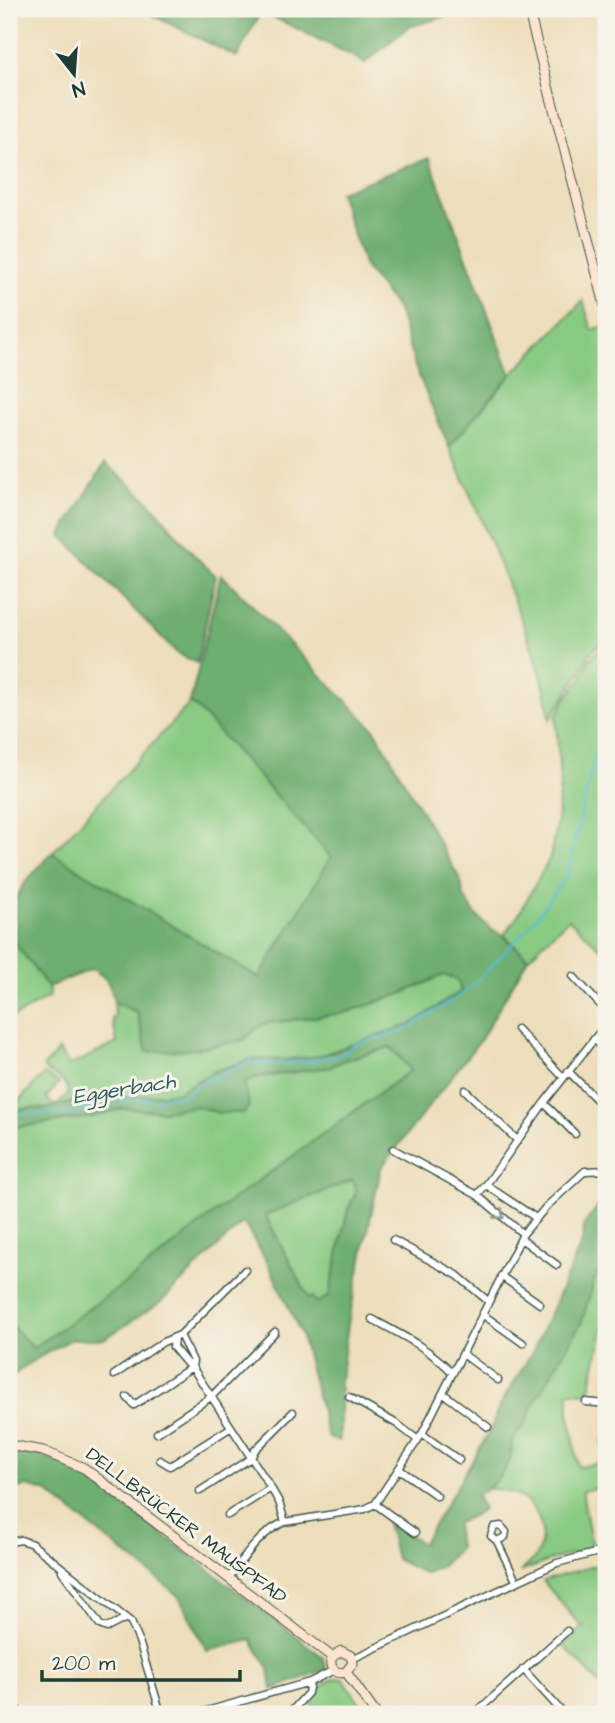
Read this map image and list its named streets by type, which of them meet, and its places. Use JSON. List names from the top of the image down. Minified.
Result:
{"streets":{"main road":["DELLBRÜCKER MAUSPFAD"]},"water":["Eggerbach"],"scale_bar":"200 m","north":"bottom"}
